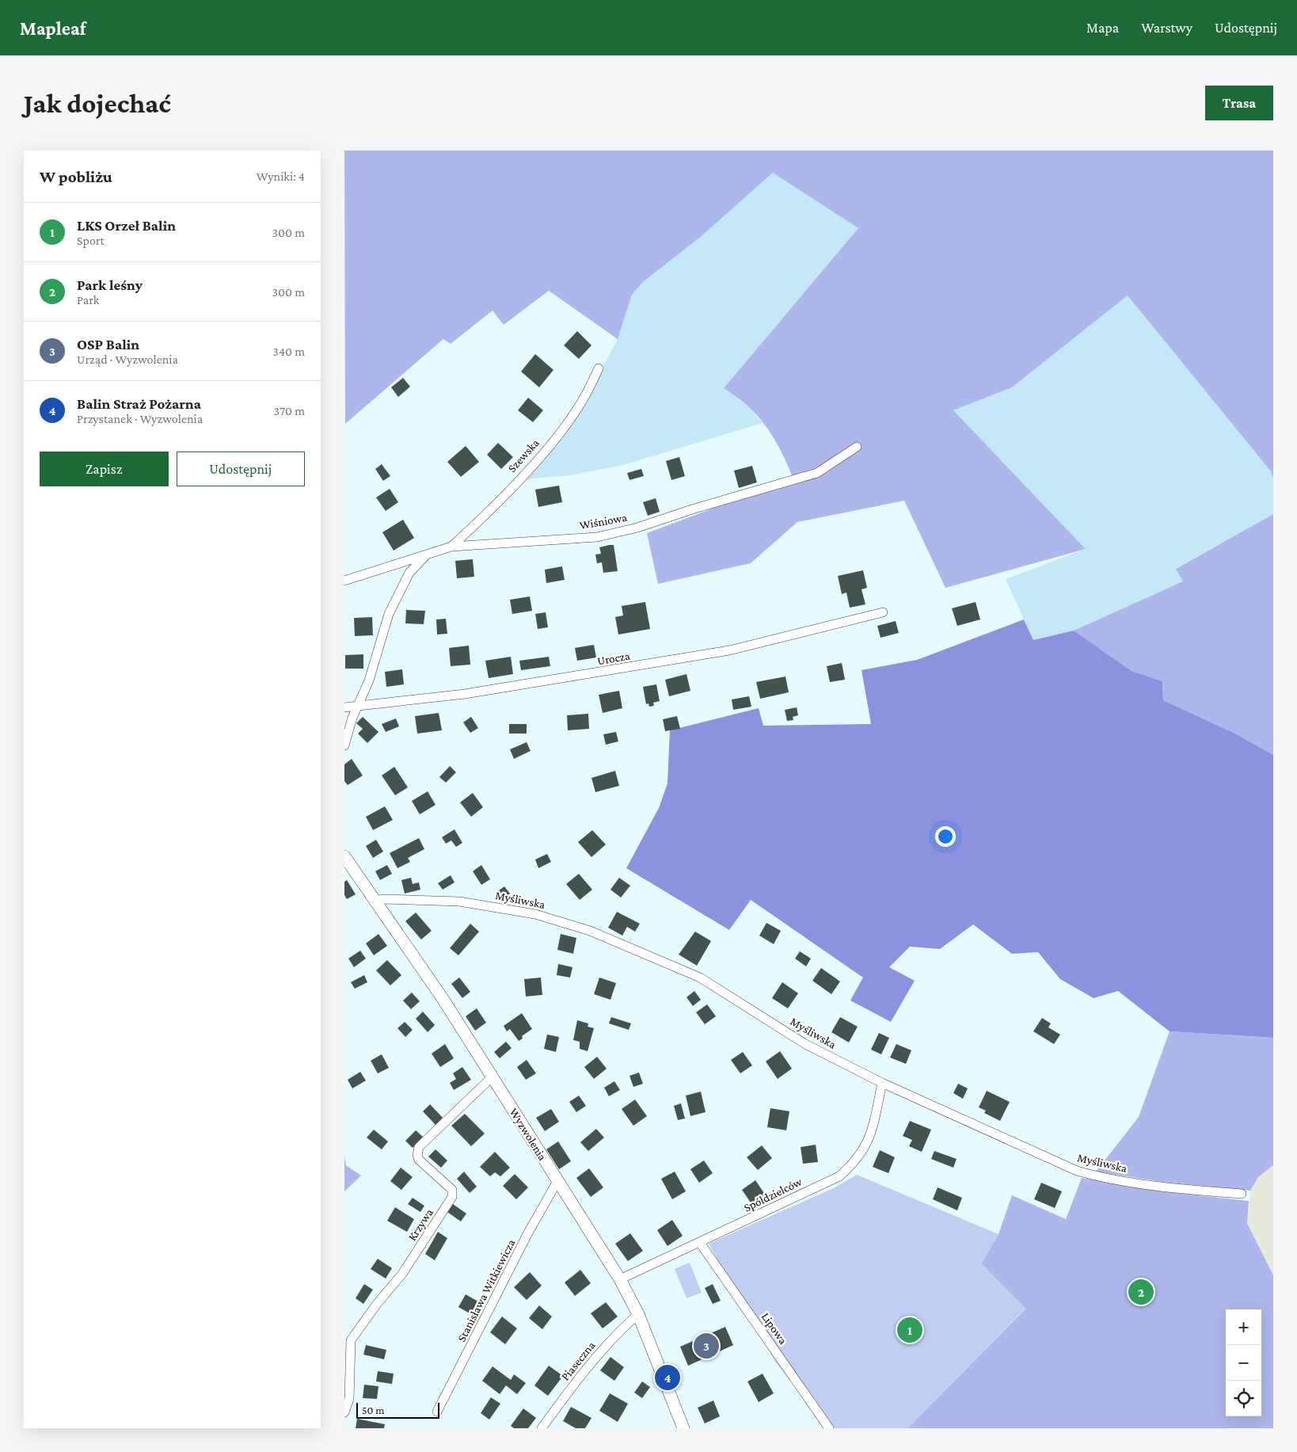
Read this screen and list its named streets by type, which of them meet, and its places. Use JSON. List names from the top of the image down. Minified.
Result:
{"streets":{"street":["Szewska","Wiśniowa","Urocza","Myśliwska","Wyzwolenia","Spółdzielców","Krzywa","Stanisława Witkiewicza","Lipowa","Piaseczna"]},"crossings":[["Szewska","Wiśniowa"],["Myśliwska","Wyzwolenia"],["Myśliwska","Spółdzielców"],["Wyzwolenia","Spółdzielców"],["Wyzwolenia","Krzywa"],["Wyzwolenia","Stanisława Witkiewicza"],["Wyzwolenia","Piaseczna"],["Spółdzielców","Lipowa"]],"scale_bar":"50 m","page":{"header":"Mapleaf","nav":["Mapa","Warstwy","Udostępnij"],"buttons":["Trasa",["Zapisz","Udostępnij"]],"title":"Jak dojechać","heading":["W pobliżu","Wyniki: 4"],"list":[{"mark":"1","name":"LKS Orzeł Balin","note":"Sport","value":"300 m"},{"mark":"2","name":"Park leśny","note":"Park","value":"300 m"},{"mark":"3","name":"OSP Balin","note":"Urząd · Wyzwolenia","value":"340 m"},{"mark":"4","name":"Balin Straż Pożarna","note":"Przystanek · Wyzwolenia","value":"370 m"}],"pins":["2","1","3","4"],"map_buttons":["+","−"],"scale":"50 m"}}
